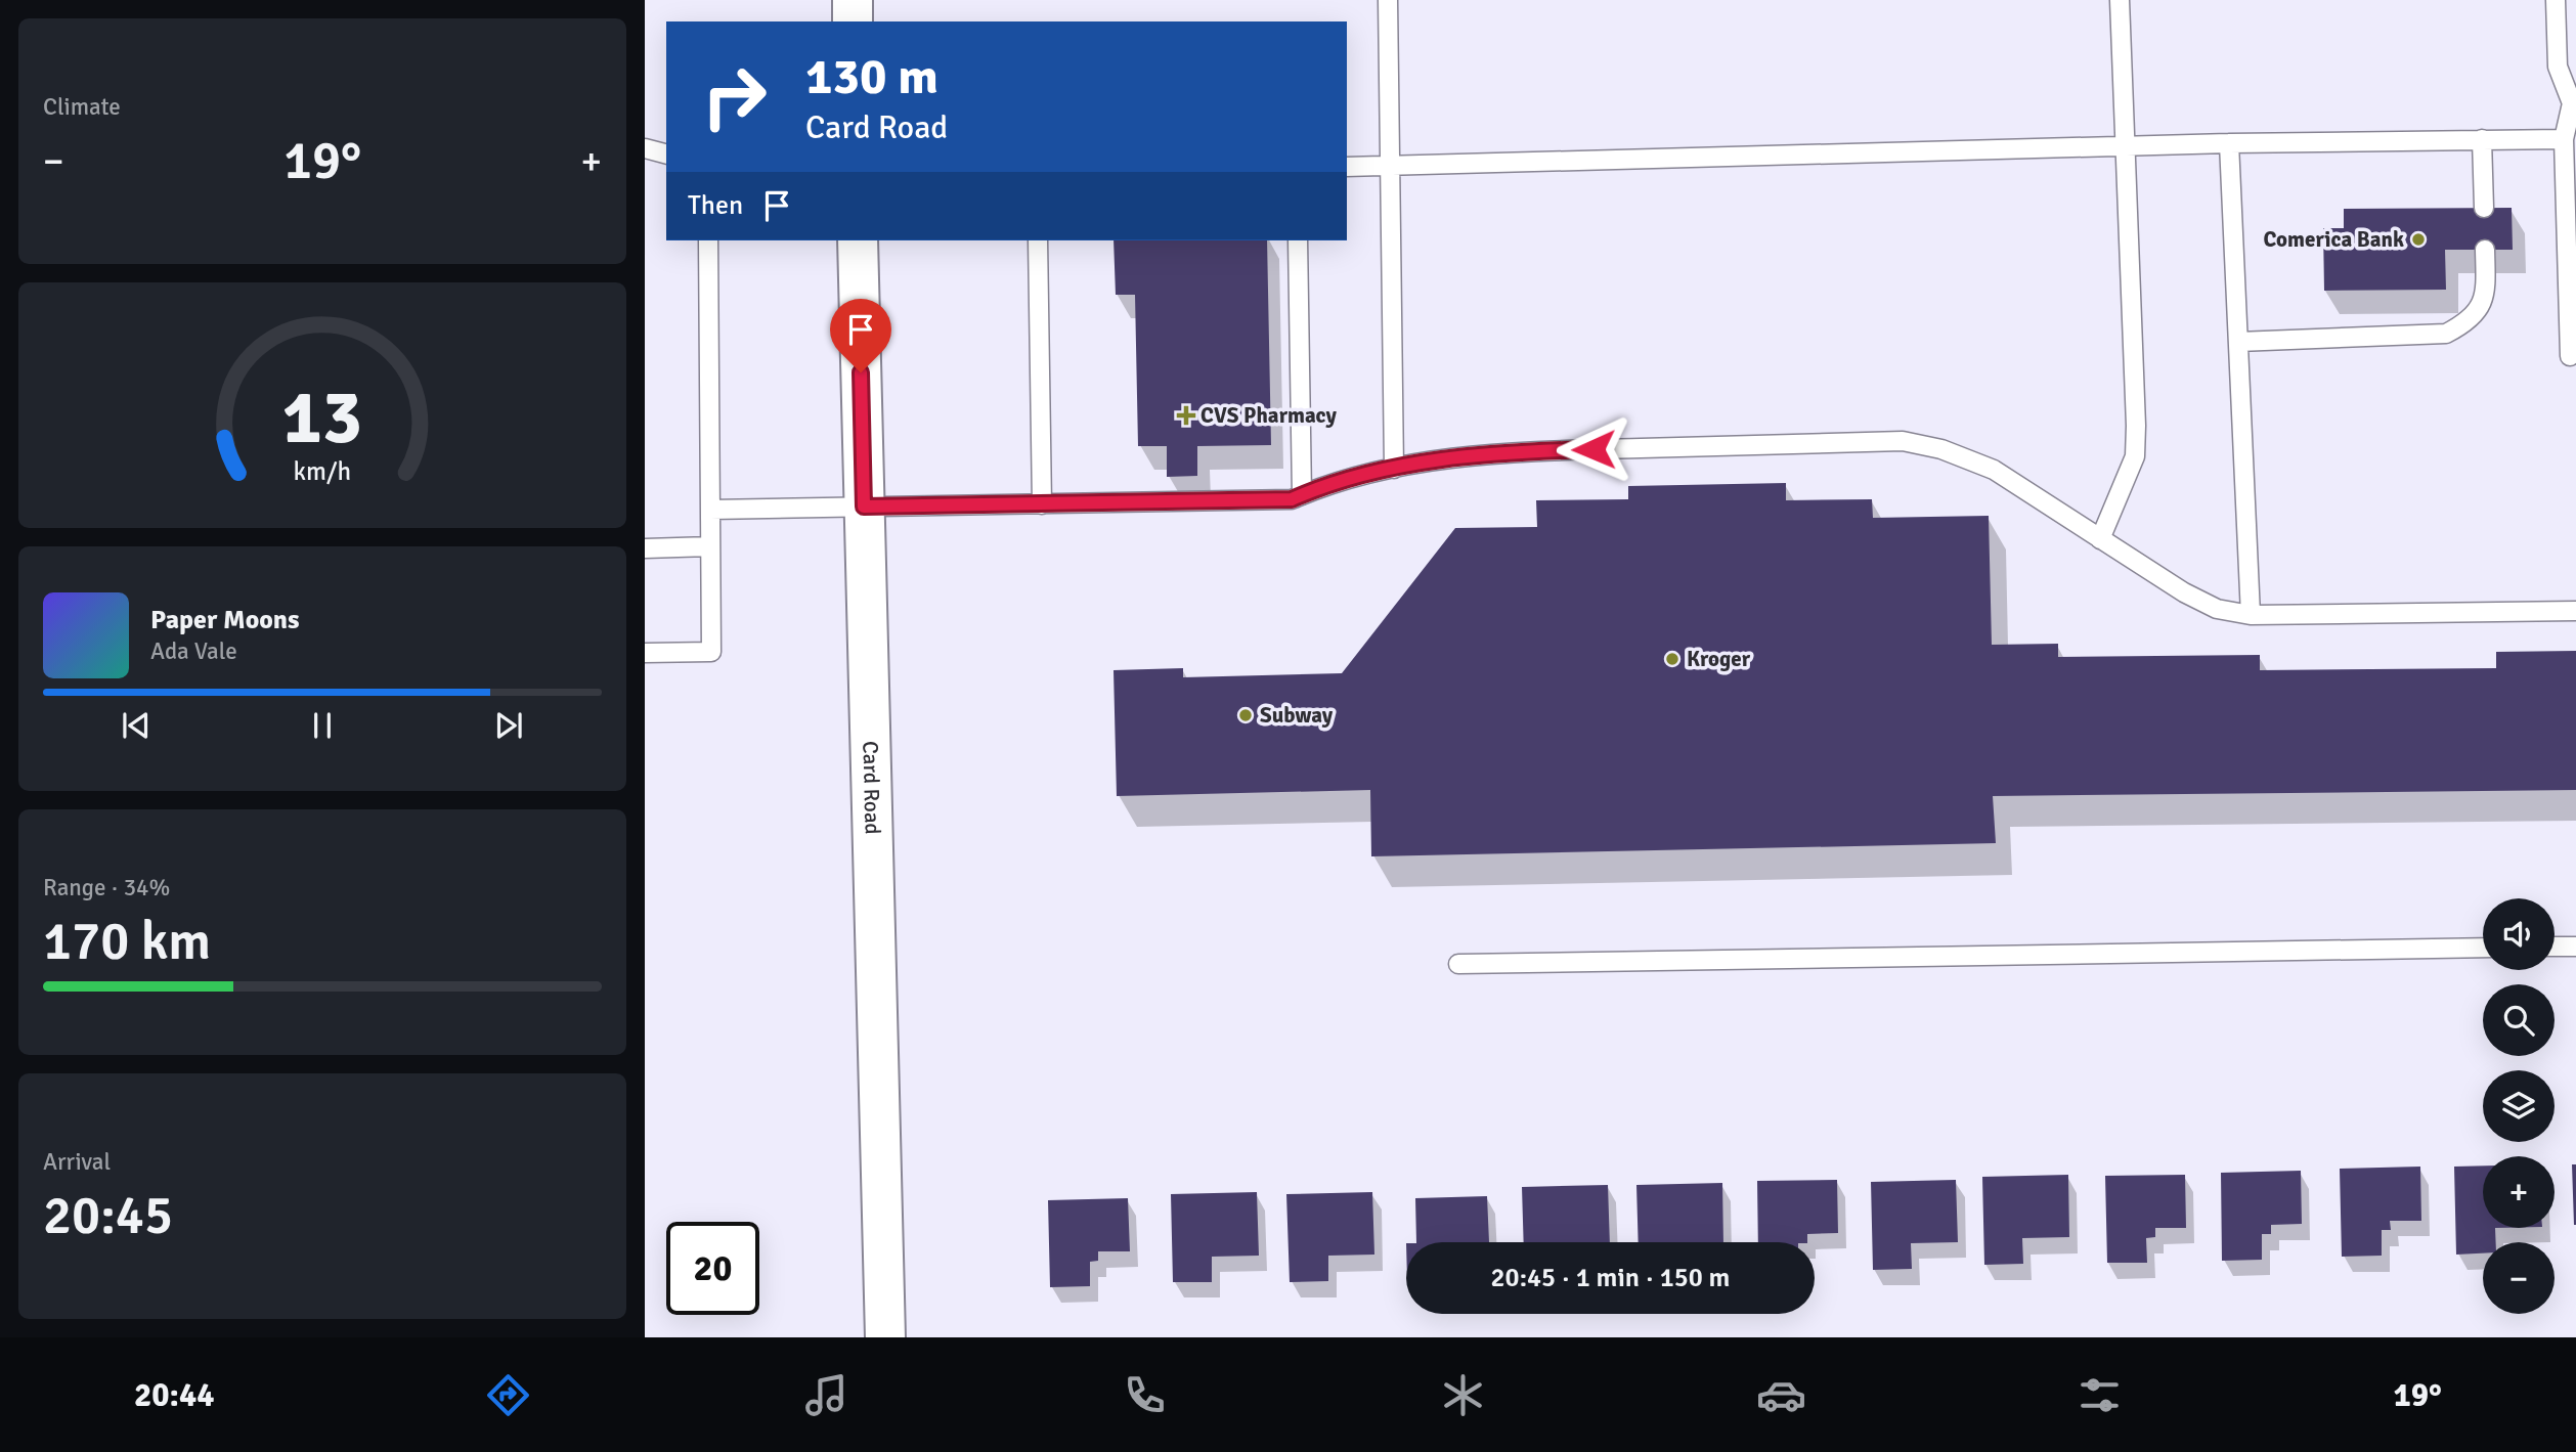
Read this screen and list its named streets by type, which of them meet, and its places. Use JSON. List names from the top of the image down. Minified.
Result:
{"streets":{"street":["Card Road"]},"places":{"other":["Comerica Bank","Kroger","Subway"],"health":["CVS Pharmacy"]},"page":{"tile":["Climate",["Range · 34%","170 km"],["Arrival","20:45"]],"turn":["130 m","Card Road"],"heat":["−","19°","+"],"then":"Then","song":["Paper Moons","Ada Vale"],"map_buttons":["+","−"],"limit":"20","trip":"20:45 · 1 min · 150 m","tabs":["20:44","19°"],"gauge":["13","km/h"]}}
